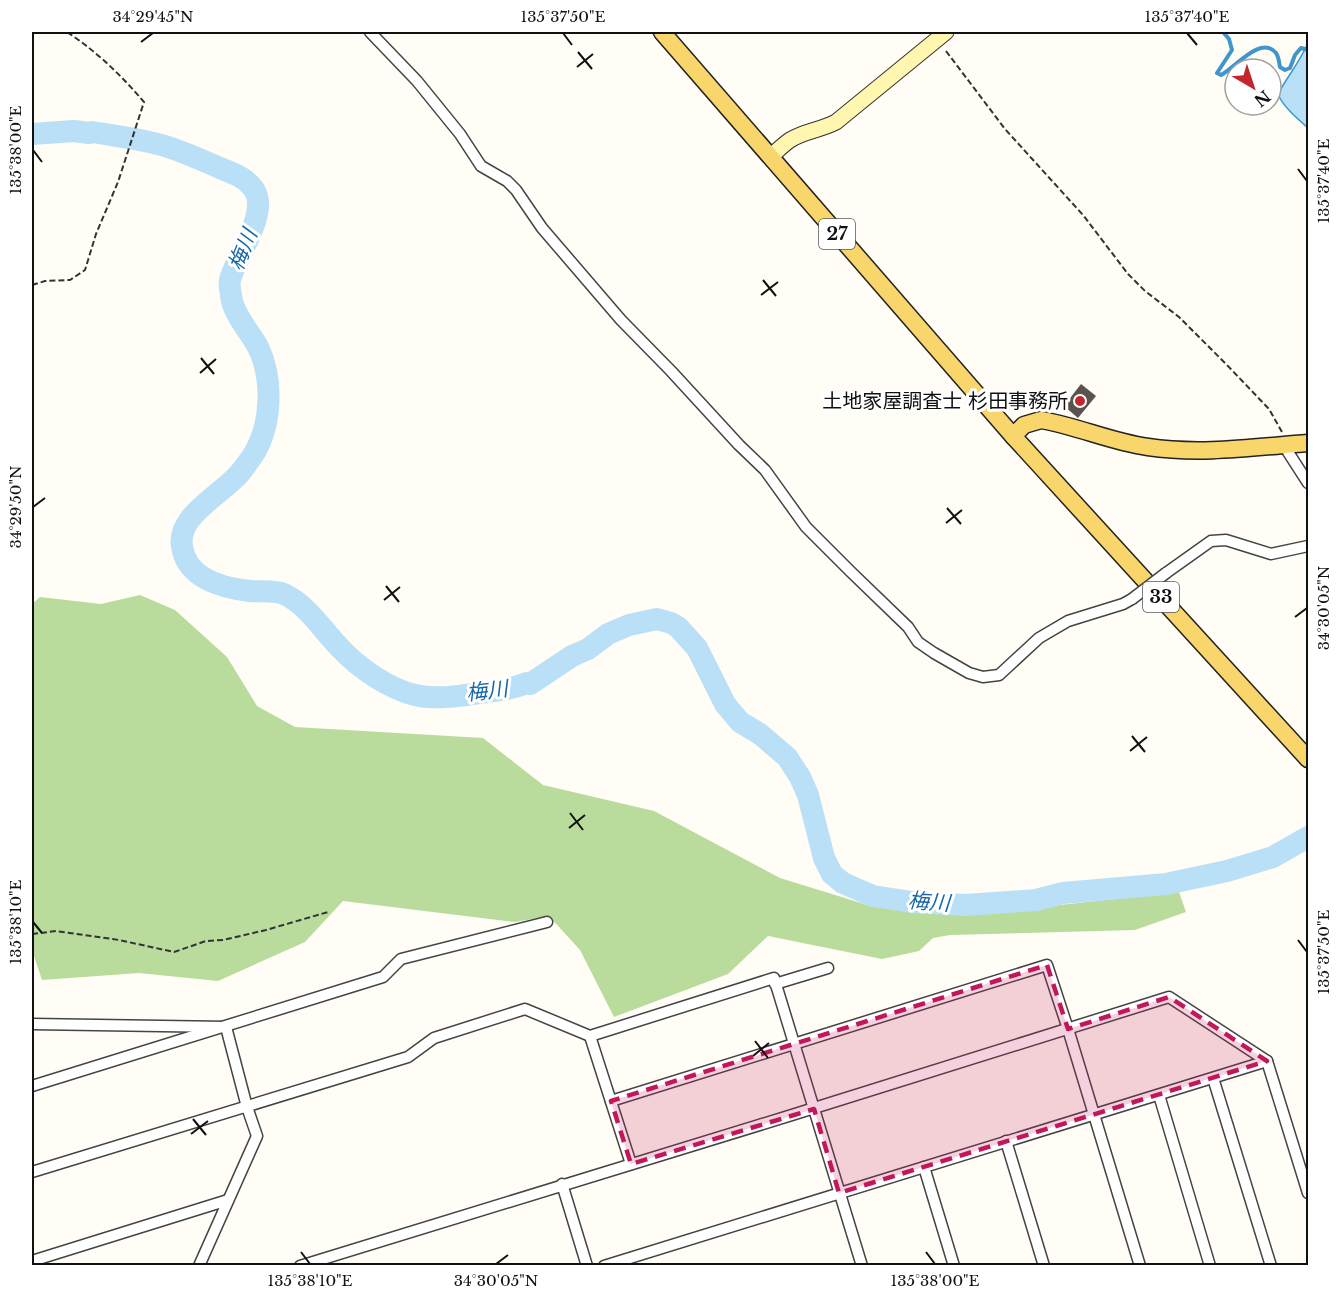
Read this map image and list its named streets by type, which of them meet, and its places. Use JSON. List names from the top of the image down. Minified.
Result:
{"streets":{"main road":["27","33"]},"crossings":[["27","33"]],"water":["梅川"],"places":["土地家屋調査士 杉田事務所"],"north":"bottom right","coordinates":["34°29'45\"N","135°37'50\"E","135°37'40\"E","135°38'00\"E","34°29'50\"N","34°30'05\"N","135°38'10\"E"]}
